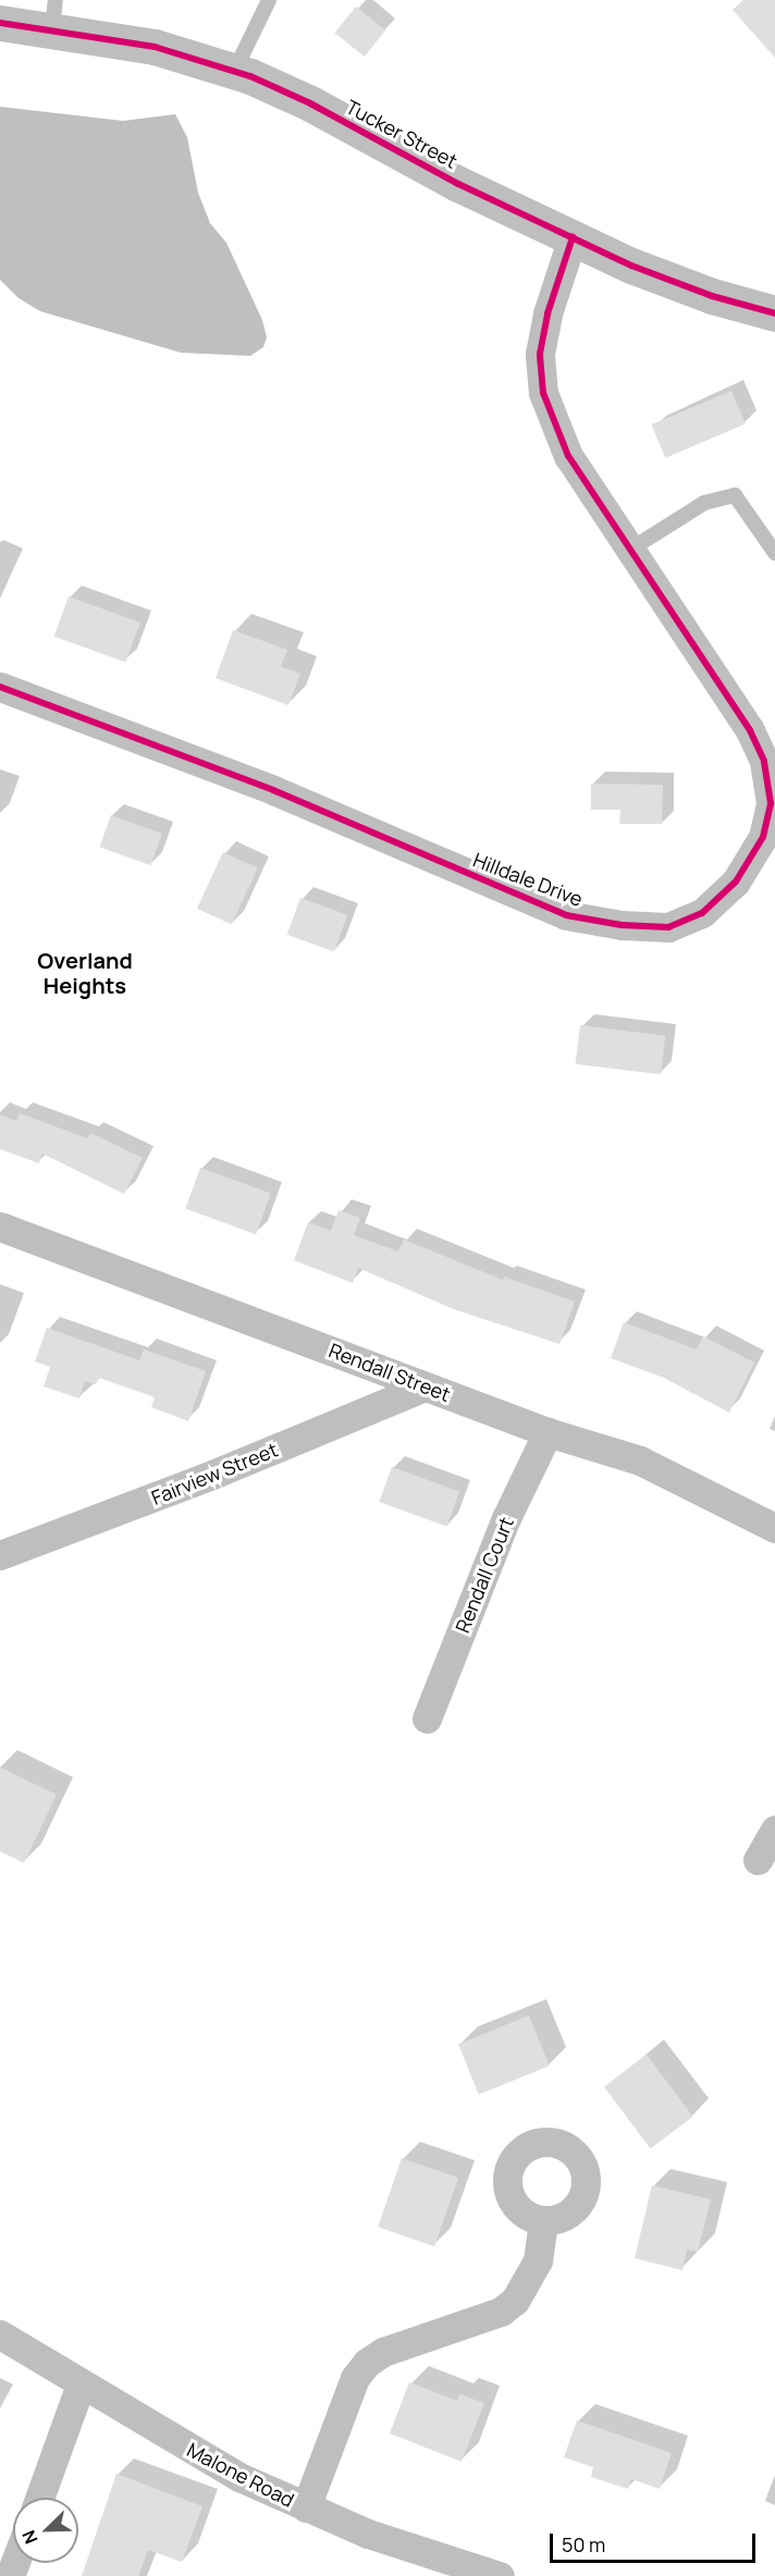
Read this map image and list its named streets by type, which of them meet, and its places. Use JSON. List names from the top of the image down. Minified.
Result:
{"streets":{"street":["Tucker Street","Hilldale Drive","Rendall Street","Fairview Street","Rendall Court","Malone Road"]},"crossings":[["Tucker Street","Hilldale Drive"],["Rendall Street","Fairview Street"],["Rendall Street","Rendall Court"]],"districts":["Overland Heights"],"scale_bar":"50 m","north":"bottom left"}
